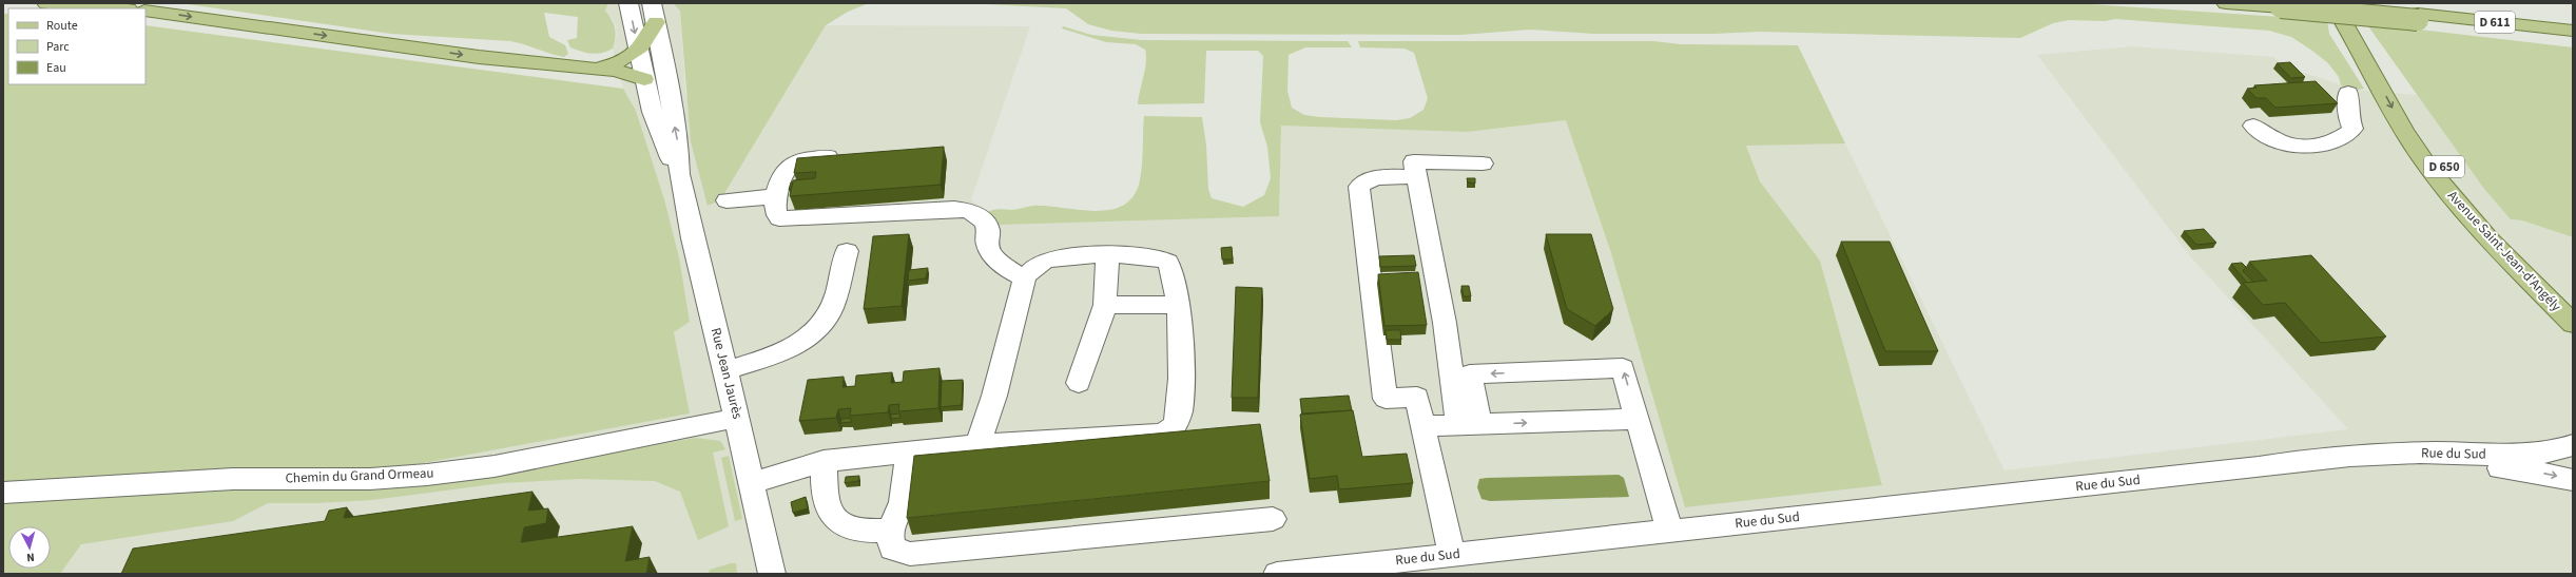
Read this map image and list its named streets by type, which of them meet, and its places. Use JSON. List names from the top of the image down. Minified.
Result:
{"streets":{"main road":["D 611","D 650","Avenue Saint-Jean-d'Angély"],"street":["Rue Jean Jaurès","Rue du Sud","Chemin du Grand Ormeau"]},"crossings":[["Rue Jean Jaurès","Chemin du Grand Ormeau"]],"legend":["Route","Parc","Eau"],"north":"bottom"}
